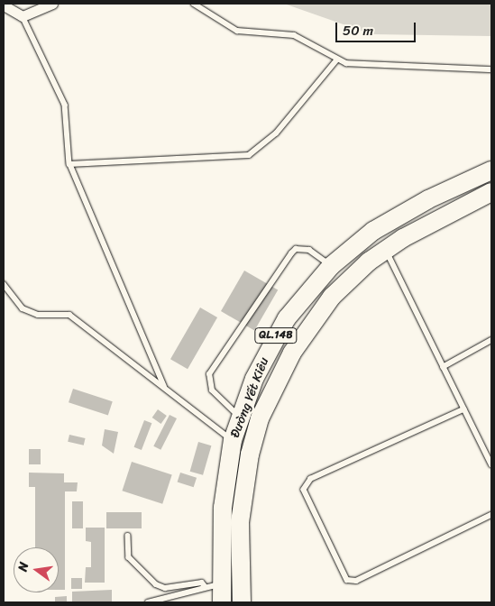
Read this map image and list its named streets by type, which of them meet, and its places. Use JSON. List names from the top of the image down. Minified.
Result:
{"streets":{"highway":["QL.14B","Đường Yết Kiêu"]},"scale_bar":"50 m","north":"left"}
